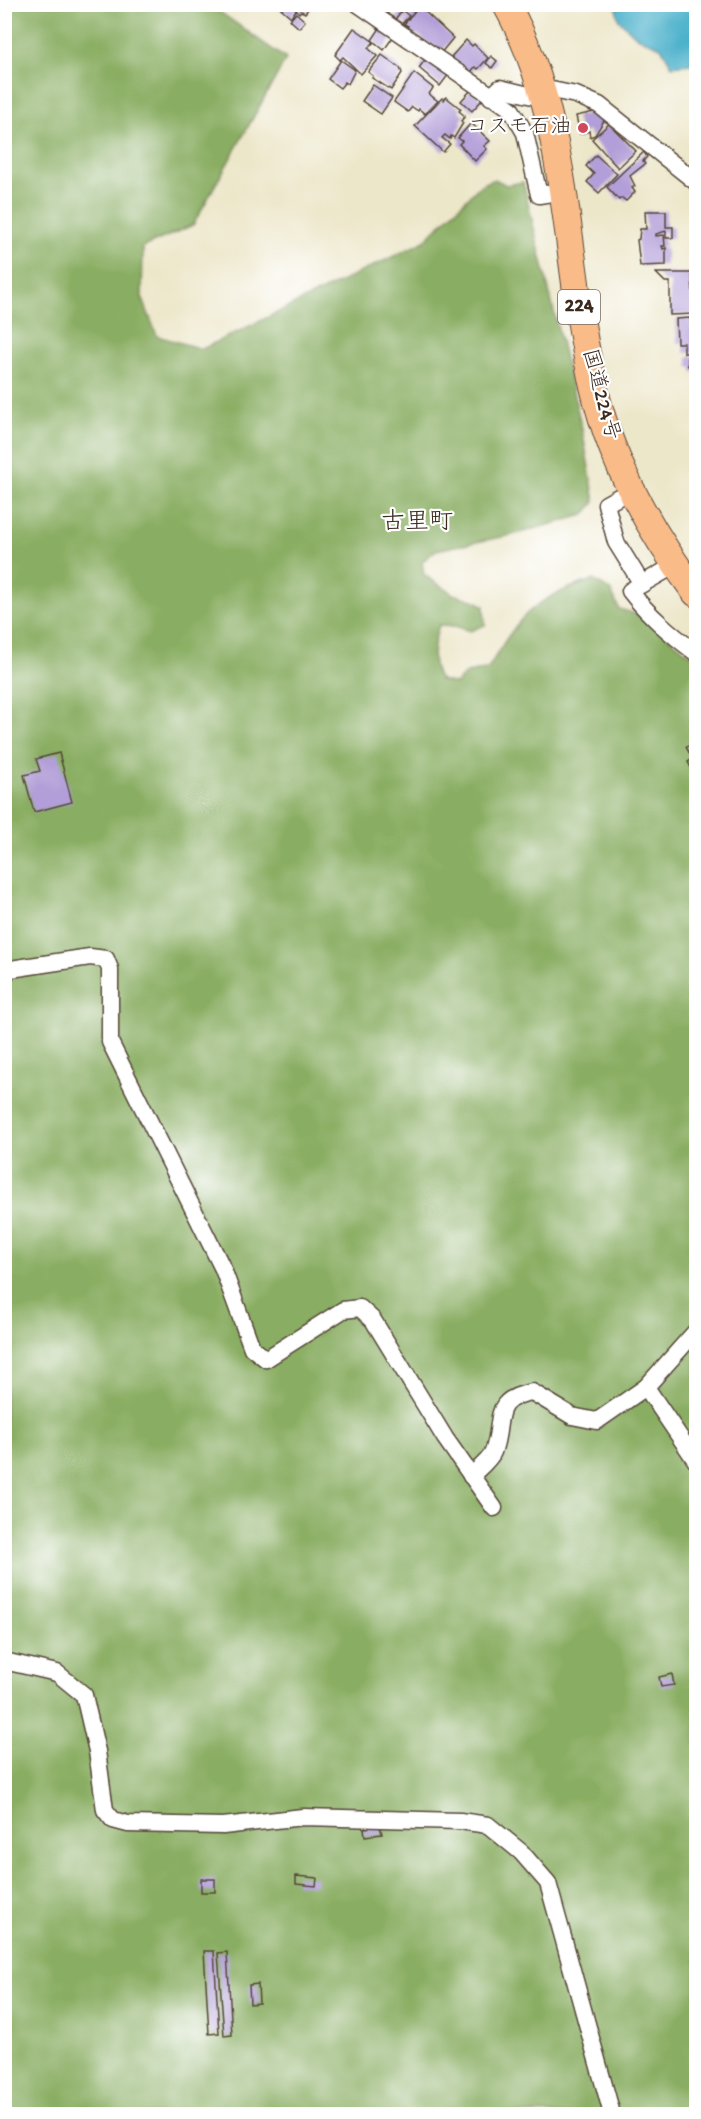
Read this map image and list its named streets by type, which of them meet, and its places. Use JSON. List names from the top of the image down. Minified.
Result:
{"streets":{"highway":["224","国道224号"]},"districts":["古里町"],"places":["コスモ石油"]}
